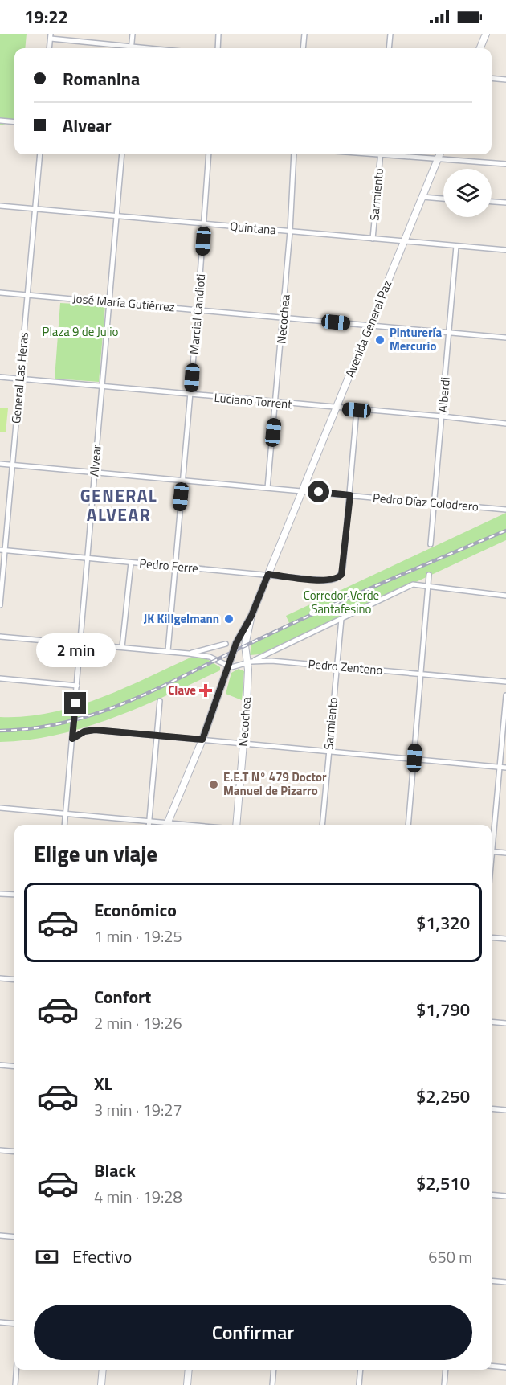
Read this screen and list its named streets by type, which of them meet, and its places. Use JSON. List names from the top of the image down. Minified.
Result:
{"streets":{"main road":["Necochea","Avenida General Paz"],"street":["Sarmiento","Quintana","José María Gutiérrez","Marcial Candioti","General Las Heras","Alberdi","Luciano Torrent","Alvear","Pedro Díaz Colodrero","Pedro Ferre","Pedro Zenteno"]},"crossings":[["Sarmiento","Quintana"],["Sarmiento","Pedro Zenteno"],["Quintana","Marcial Candioti"],["Quintana","Necochea"],["Quintana","Avenida General Paz"],["Quintana","General Las Heras"],["Quintana","Alberdi"],["Quintana","Alvear"],["José María Gutiérrez","Marcial Candioti"],["José María Gutiérrez","Necochea"],["José María Gutiérrez","Avenida General Paz"],["José María Gutiérrez","General Las Heras"],["José María Gutiérrez","Alberdi"],["José María Gutiérrez","Alvear"],["Marcial Candioti","Luciano Torrent"],["Marcial Candioti","Pedro Díaz Colodrero"],["Marcial Candioti","Pedro Ferre"],["Necochea","Avenida General Paz"],["Necochea","Luciano Torrent"],["Necochea","Pedro Díaz Colodrero"],["Necochea","Pedro Zenteno"],["Avenida General Paz","Luciano Torrent"],["Avenida General Paz","Pedro Díaz Colodrero"],["Avenida General Paz","Pedro Ferre"],["Avenida General Paz","Pedro Zenteno"],["General Las Heras","Luciano Torrent"],["General Las Heras","Pedro Díaz Colodrero"],["General Las Heras","Pedro Ferre"],["Alberdi","Luciano Torrent"],["Alberdi","Pedro Díaz Colodrero"],["Luciano Torrent","Alvear"],["Alvear","Pedro Díaz Colodrero"],["Alvear","Pedro Ferre"],["Pedro Díaz Colodrero","Pedro Ferre"]],"districts":["GENERAL ALVEAR"],"parks":["Plaza 9 de Julio","Corredor Verde Santafesino"],"places":{"other":["Pinturería Mercurio","JK Killgelmann","E.E.T N° 479 Doctor Manuel de Pizarro"],"health":["Clave"]},"page":{"status":"19:22","banner":["Romanina","Alvear"],"bubble":"2 min","heading":"Elige un viaje","list":[{"name":"Económico","note":"1 min · 19:25","value":"$1,320"},{"name":"Confort","note":"2 min · 19:26","value":"$1,790"},{"name":"XL","note":"3 min · 19:27","value":"$2,250"},{"name":"Black","note":"4 min · 19:28","value":"$2,510"}],"pay":["Efectivo","650 m"],"buttons":"Confirmar"}}
